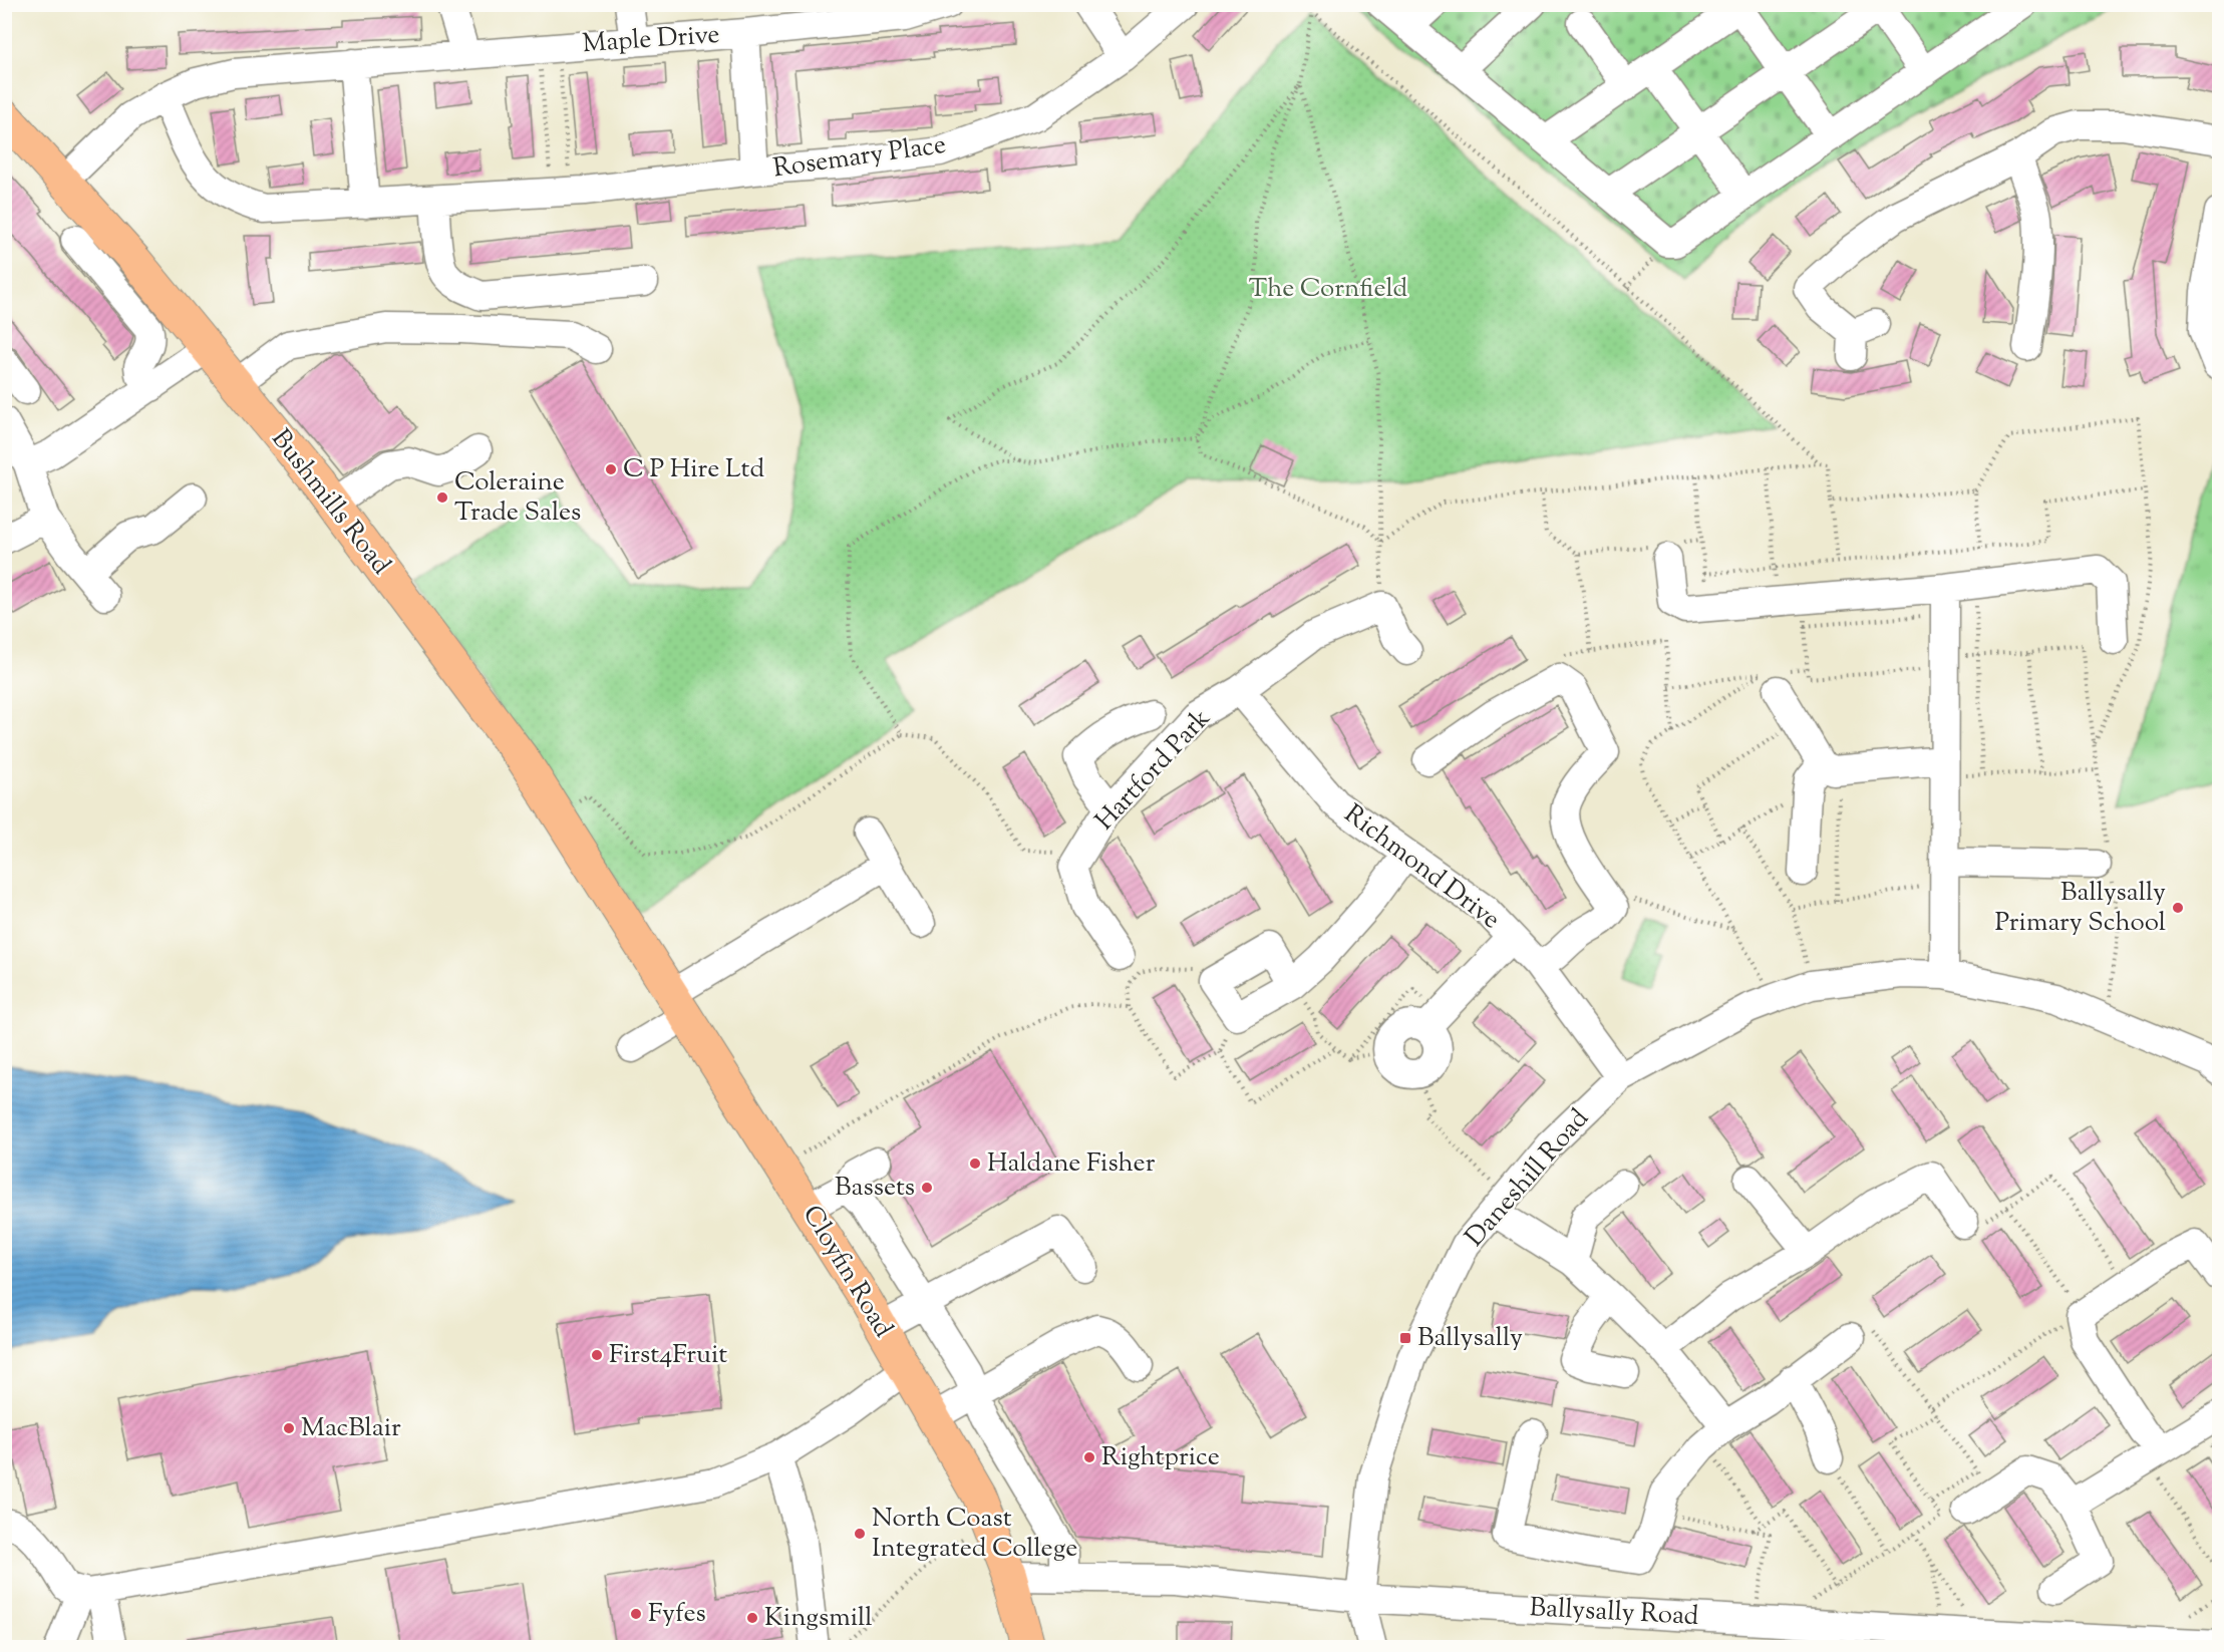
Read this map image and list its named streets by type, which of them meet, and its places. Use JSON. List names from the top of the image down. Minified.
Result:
{"streets":{"main road":["Bushmills Road","Cloyfin Road"],"street":["Maple Drive","Rosemary Place","Hartford Park","Richmond Drive","Daneshill Road","Ballysally Road"]},"crossings":[["Maple Drive","Rosemary Place"],["Bushmills Road","Cloyfin Road"],["Hartford Park","Richmond Drive"],["Richmond Drive","Daneshill Road"],["Daneshill Road","Ballysally Road"],["Cloyfin Road","Ballysally Road"]],"parks":["The Cornfield"],"places":{"other":["C P Hire Ltd","Coleraine Trade Sales","Ballysally Primary School","Haldane Fisher","Bassets","First4Fruit","MacBlair","Rightprice","North Coast Integrated College","Fyfes","Kingsmill"],"transit":["Ballysally"]}}
